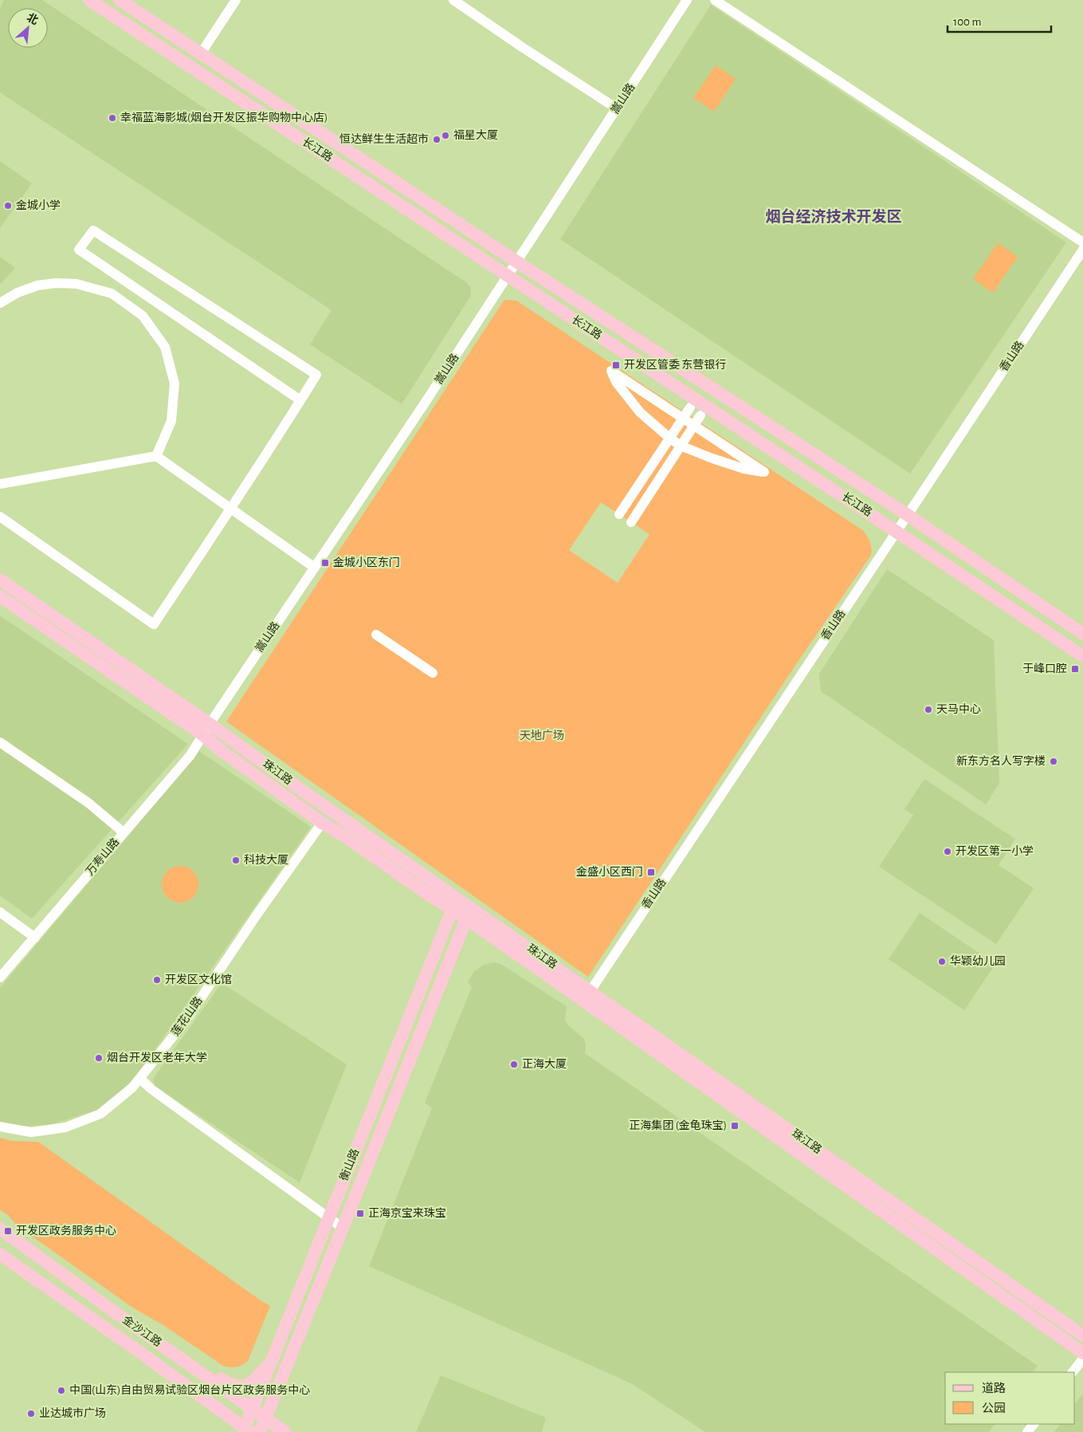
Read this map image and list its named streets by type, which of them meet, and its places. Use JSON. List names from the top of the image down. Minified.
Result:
{"streets":{"main road":["长江路","珠江路","衡山路","金沙江路"],"street":["嵩山路","香山路","万寿山路","莲花山路"]},"crossings":[["嵩山路","长江路"],["嵩山路","珠江路"],["嵩山路","万寿山路"],["长江路","香山路"],["香山路","珠江路"],["珠江路","万寿山路"],["珠江路","衡山路"],["衡山路","金沙江路"]],"districts":["烟台经济技术开发区"],"parks":["天地广场"],"places":{"other":["幸福蓝海影城(烟台开发区振华购物中心店)","福星大厦","恒达鲜生生活超市","金城小学","天马中心","新东方名人写字楼","开发区第一小学","科技大厦","华颖幼儿园","开发区文化馆","烟台开发区老年大学","正海大厦","中国(山东)自由贸易试验区烟台片区政务服务中心","业达城市广场"],"transit":["开发区管委 东营银行","金城小区东门","于峰口腔","金盛小区西门","正海集团 (金龟珠宝)","正海京宝来珠宝","开发区政务服务中心"]},"legend":["道路","公园"],"scale_bar":"100 m","north":"top right"}
